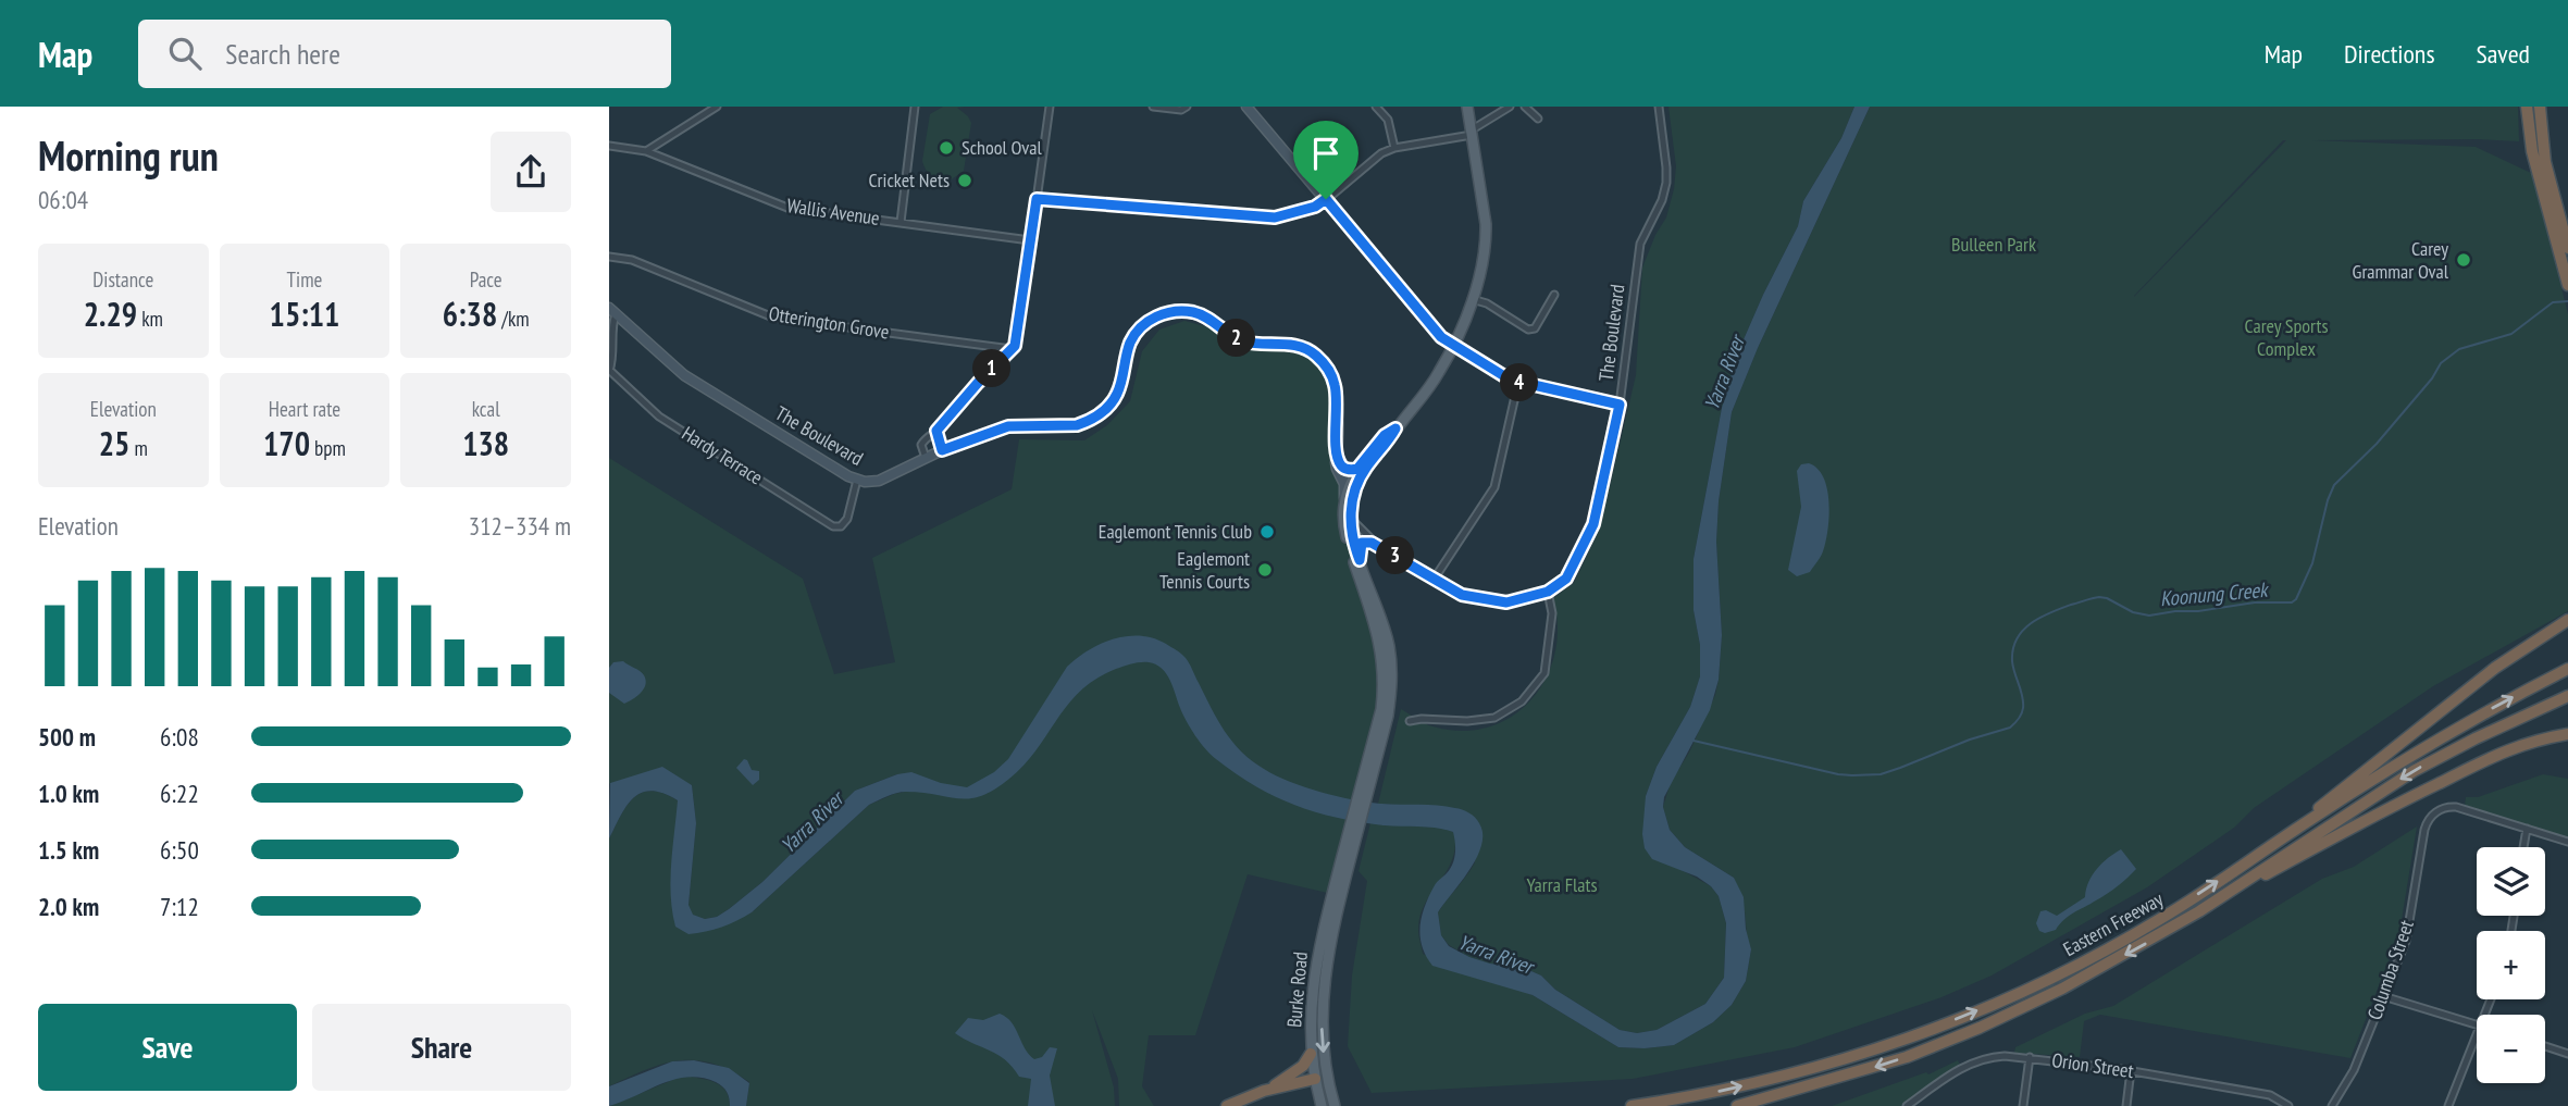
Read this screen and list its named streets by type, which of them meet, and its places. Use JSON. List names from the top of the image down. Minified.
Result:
{"streets":{"highway":["Eastern Freeway"],"main road":["Burke Road"],"street":["Wallis Avenue","Otterington Grove","The Boulevard","Hardy Terrace","Columba Street","Orion Street"]},"crossings":[["The Boulevard","Hardy Terrace"]],"water":["Yarra River","Koonung Creek"],"parks":["Bulleen Park","Carey Sports Complex","Yarra Flats"],"places":["School Oval","Cricket Nets","Carey Grammar Oval","Eaglemont Tennis Club","Eaglemont Tennis Courts"],"page":{"header":"Map","search":"Search here","nav":["Map","Directions","Saved"],"heading":["Morning run","06:04"],"stats":[["Distance","2.29 km"],["Time","15:11"],["Pace","6:38 /km"],["Elevation","25 m"],["Heart rate","170 bpm"],["kcal","138"]],"pins":["2","1","4","3"],"chart":["Elevation","312–334 m"],"list":[{"name":"500 m","note":"6:08"},{"name":"1.0 km","note":"6:22"},{"name":"1.5 km","note":"6:50"},{"name":"2.0 km","note":"7:12"}],"map_buttons":["+","−"],"buttons":["Save","Share"]}}
